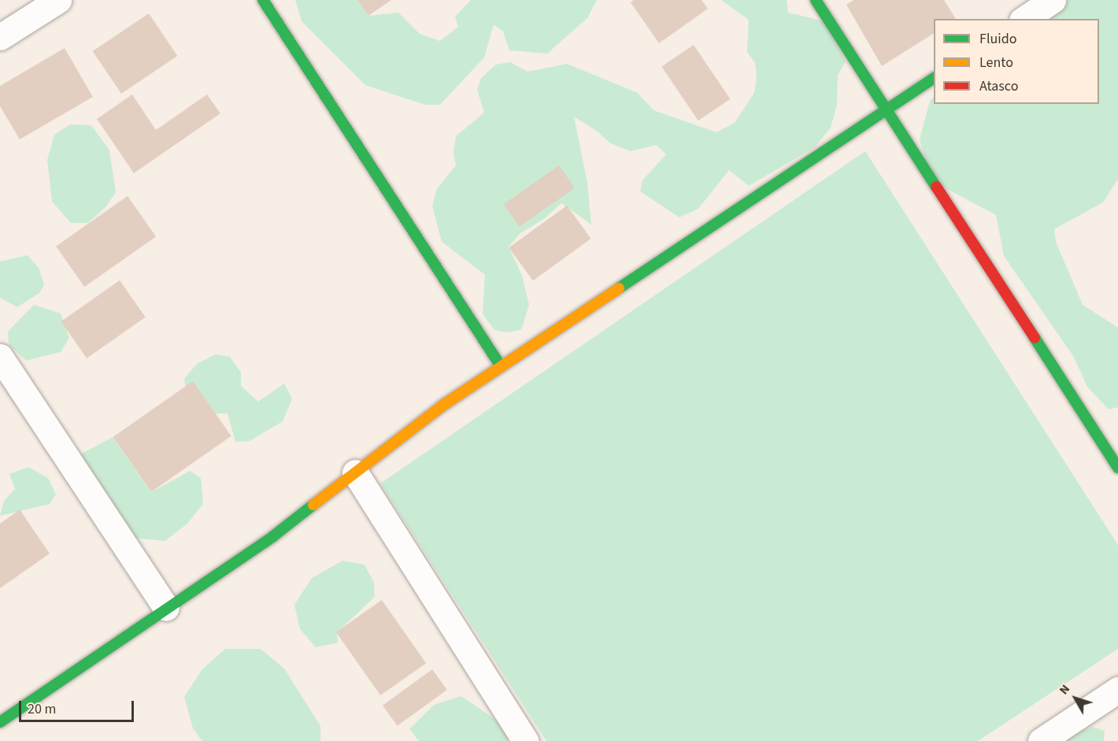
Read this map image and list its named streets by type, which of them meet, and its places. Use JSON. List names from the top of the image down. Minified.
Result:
{"legend":["Fluido","Lento","Atasco"],"scale_bar":"20 m","north":"top left"}
